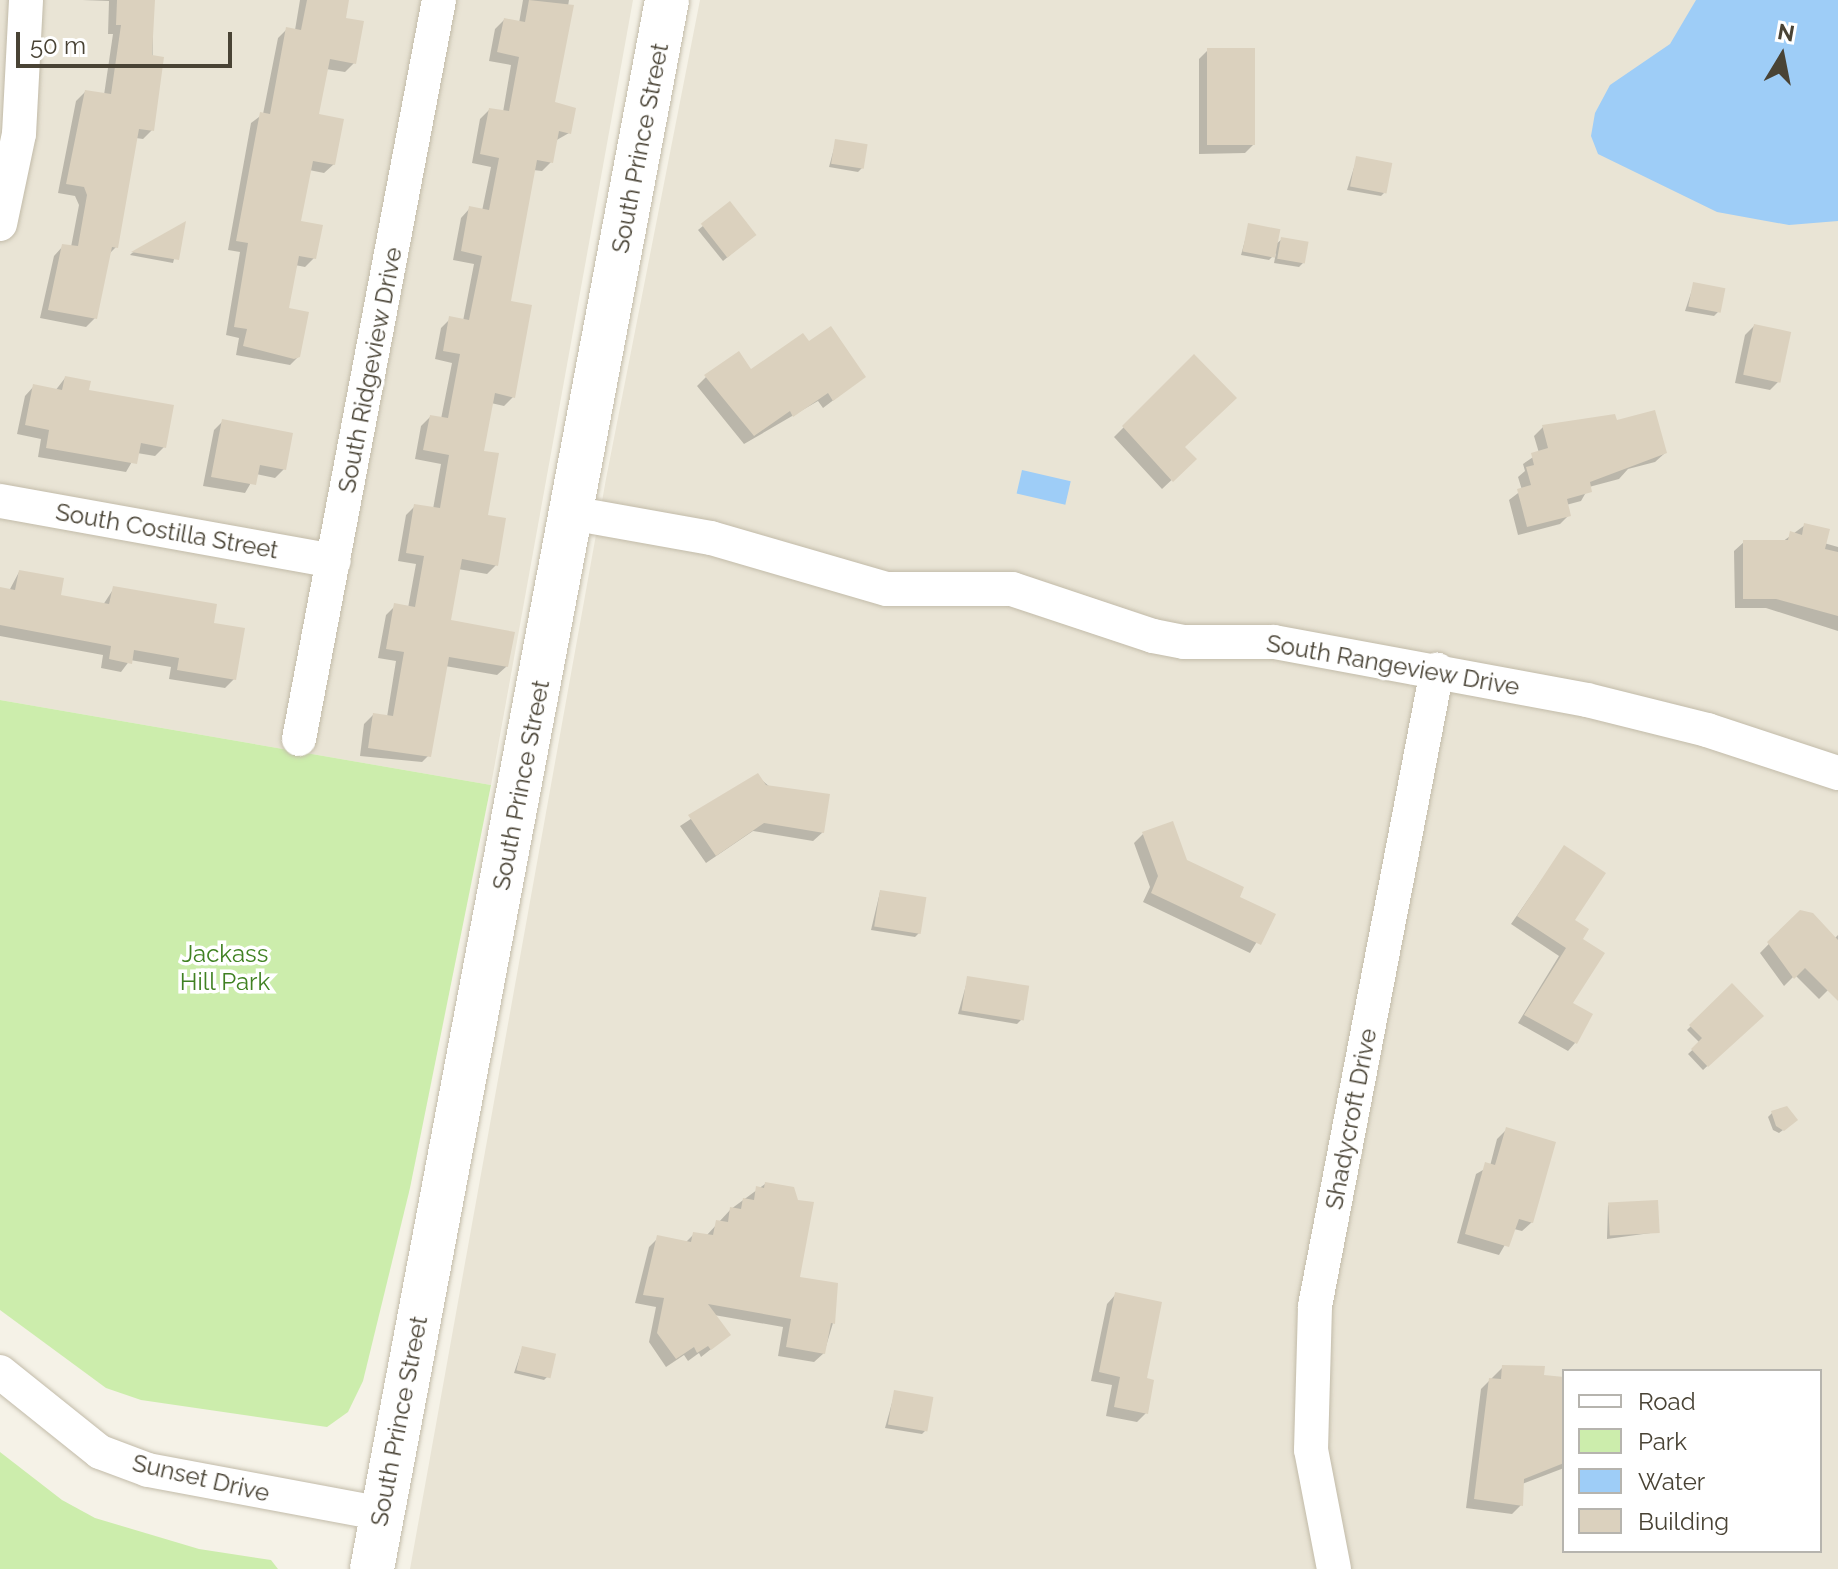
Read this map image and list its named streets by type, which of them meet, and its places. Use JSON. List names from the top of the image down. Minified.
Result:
{"streets":{"street":["South Prince Street","South Ridgeview Drive","South Costilla Street","South Rangeview Drive","Shadycroft Drive","Sunset Drive"]},"crossings":[["South Prince Street","South Rangeview Drive"],["South Prince Street","Sunset Drive"],["South Ridgeview Drive","South Costilla Street"],["South Rangeview Drive","Shadycroft Drive"]],"parks":["Jackass Hill Park"],"legend":["Road","Park","Water","Building"],"scale_bar":"50 m","north":"top"}
